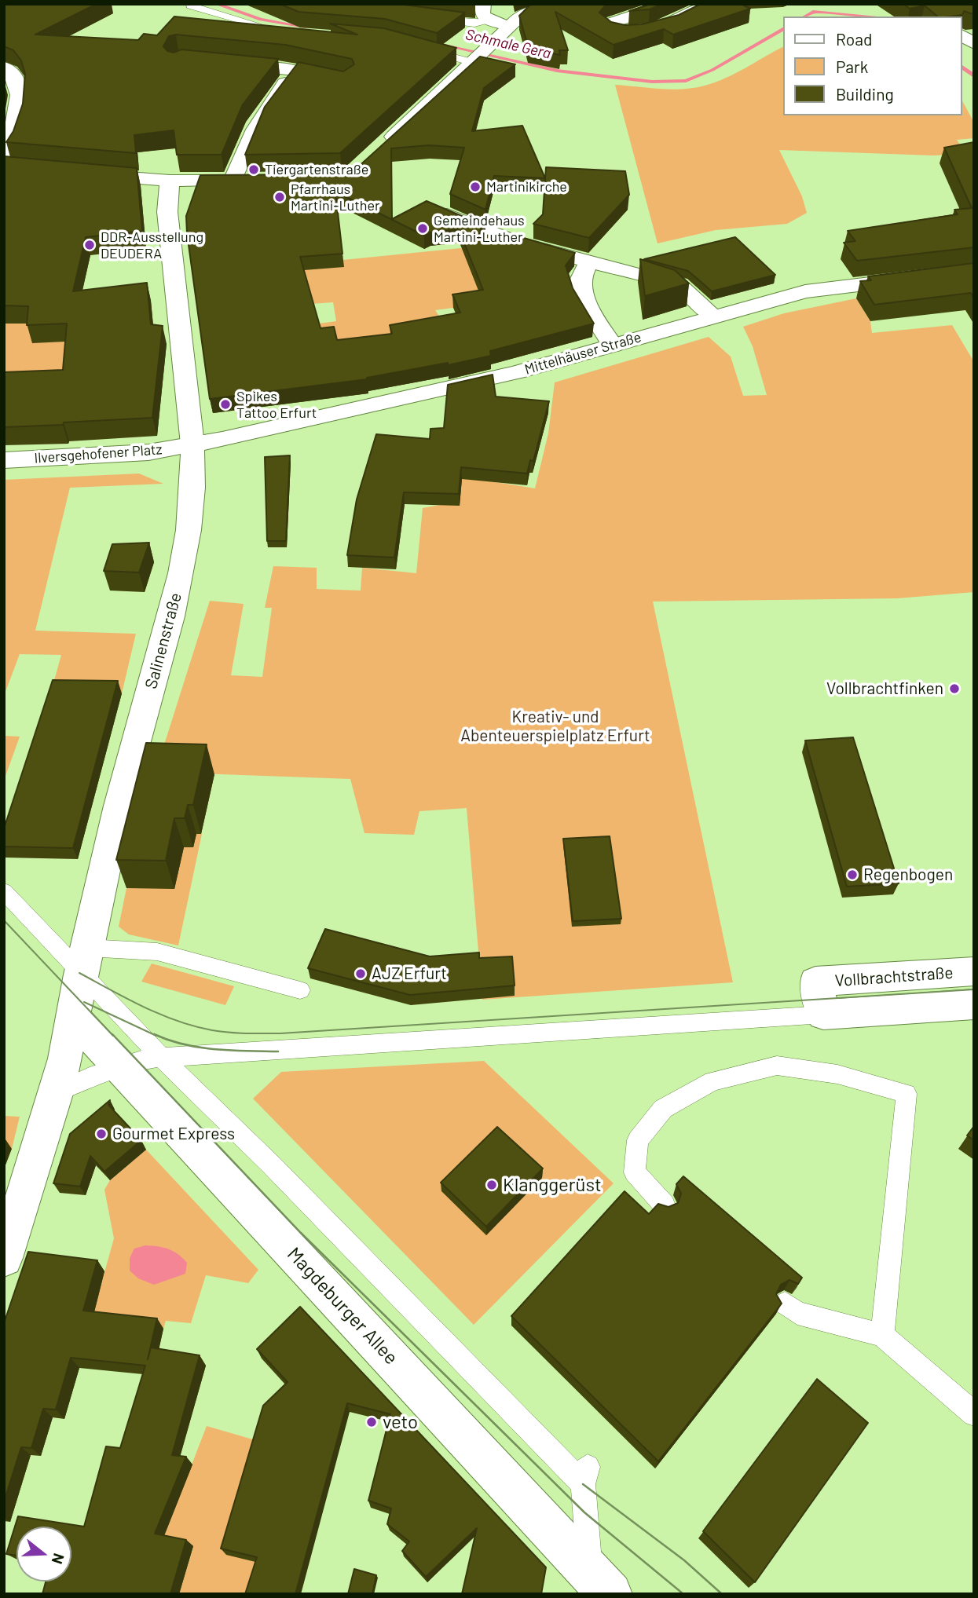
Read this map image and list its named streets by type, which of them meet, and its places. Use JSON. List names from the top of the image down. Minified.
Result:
{"streets":{"street":["Mittelhäuser Straße","Ilversgehofener Platz","Salinenstraße","Vollbrachtstraße","Magdeburger Allee"]},"crossings":[["Mittelhäuser Straße","Ilversgehofener Platz"],["Mittelhäuser Straße","Salinenstraße"],["Ilversgehofener Platz","Salinenstraße"],["Salinenstraße","Magdeburger Allee"]],"water":["Schmale Gera"],"parks":["Kreativ- und Abenteuerspielplatz Erfurt"],"places":["Tiergartenstraße","Martinikirche","Pfarrhaus Martini-Luther","Gemeindehaus Martini-Luther","DDR-Ausstellung DEUDERA","Spikes Tattoo Erfurt","Vollbrachtfinken","Regenbogen","AJZ Erfurt","Gourmet Express","Klanggerüst","veto"],"legend":["Road","Park","Building"],"north":"right"}
